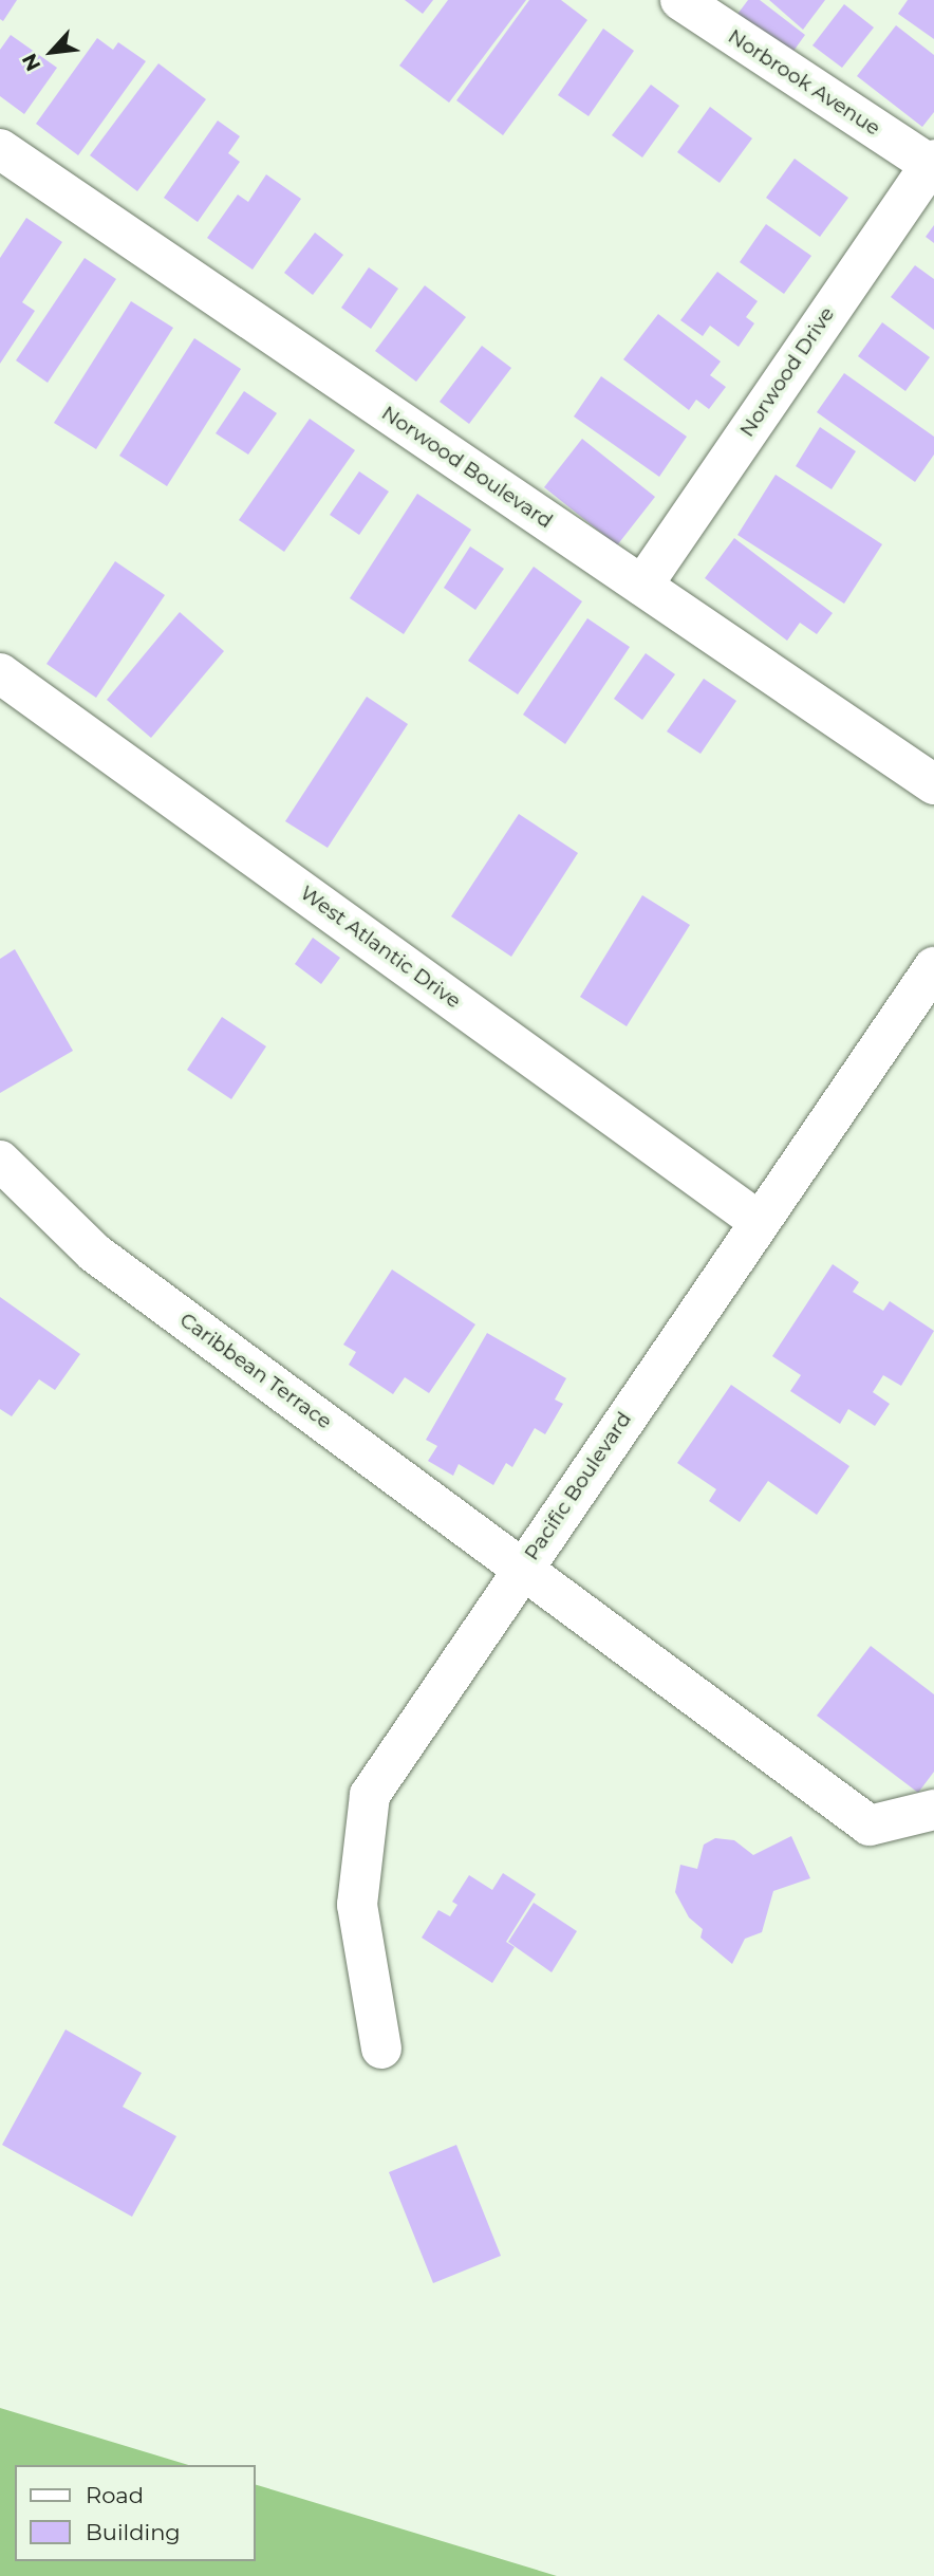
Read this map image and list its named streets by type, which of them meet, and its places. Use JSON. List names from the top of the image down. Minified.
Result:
{"streets":{"street":["Norbrook Avenue","Norwood Drive","Norwood Boulevard","West Atlantic Drive","Caribbean Terrace","Pacific Boulevard"]},"crossings":[["Norbrook Avenue","Norwood Drive"],["Norwood Drive","Norwood Boulevard"],["West Atlantic Drive","Pacific Boulevard"],["Caribbean Terrace","Pacific Boulevard"]],"legend":["Road","Building"],"north":"bottom left"}
